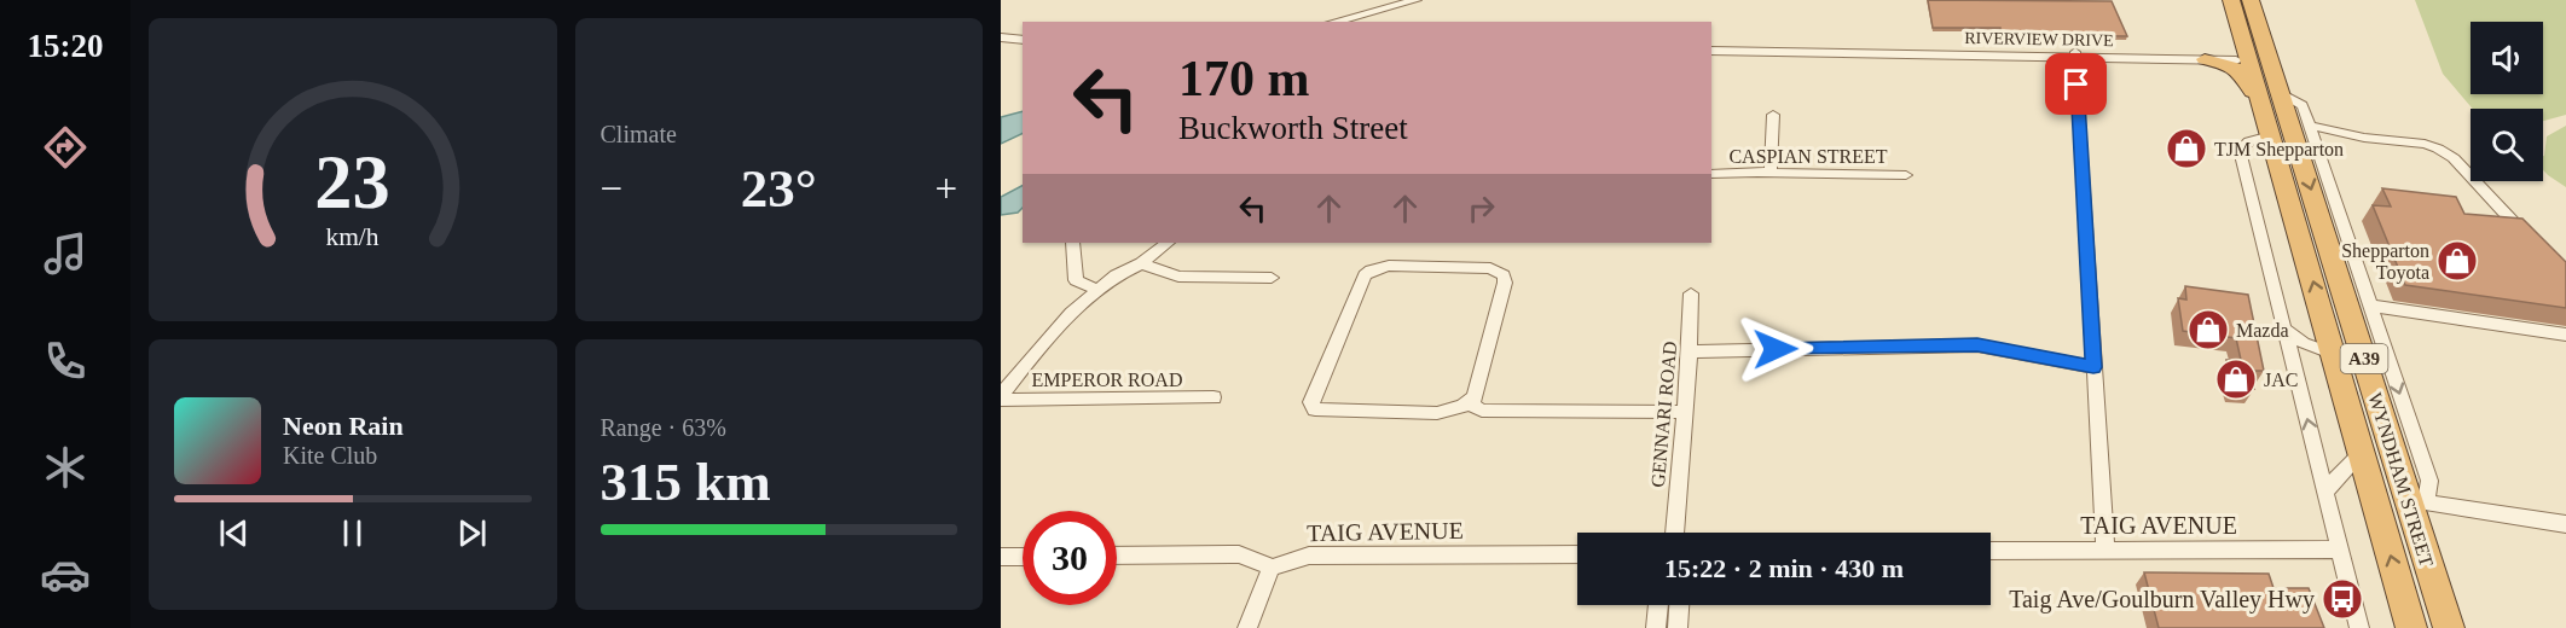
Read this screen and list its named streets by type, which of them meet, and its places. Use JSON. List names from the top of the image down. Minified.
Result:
{"streets":{"highway":["A39","WYNDHAM STREET"],"street":["RIVERVIEW DRIVE","CASPIAN STREET","EMPEROR ROAD","GENNARI ROAD","TAIG AVENUE"]},"crossings":[["RIVERVIEW DRIVE","WYNDHAM STREET"]],"places":{"shop":["TJM Shepparton","Shepparton Toyota","Mazda","JAC"],"bus stop":["Taig Ave/Goulburn Valley Hwy"]},"page":{"tabs":"15:20","tile":["Climate",["Range · 63%","315 km"]],"turn":["170 m","Buckworth Street"],"heat":["−","23°","+"],"song":["Neon Rain","Kite Club"],"limit":"30","trip":"15:22 · 2 min · 430 m","gauge":["23","km/h"]}}
